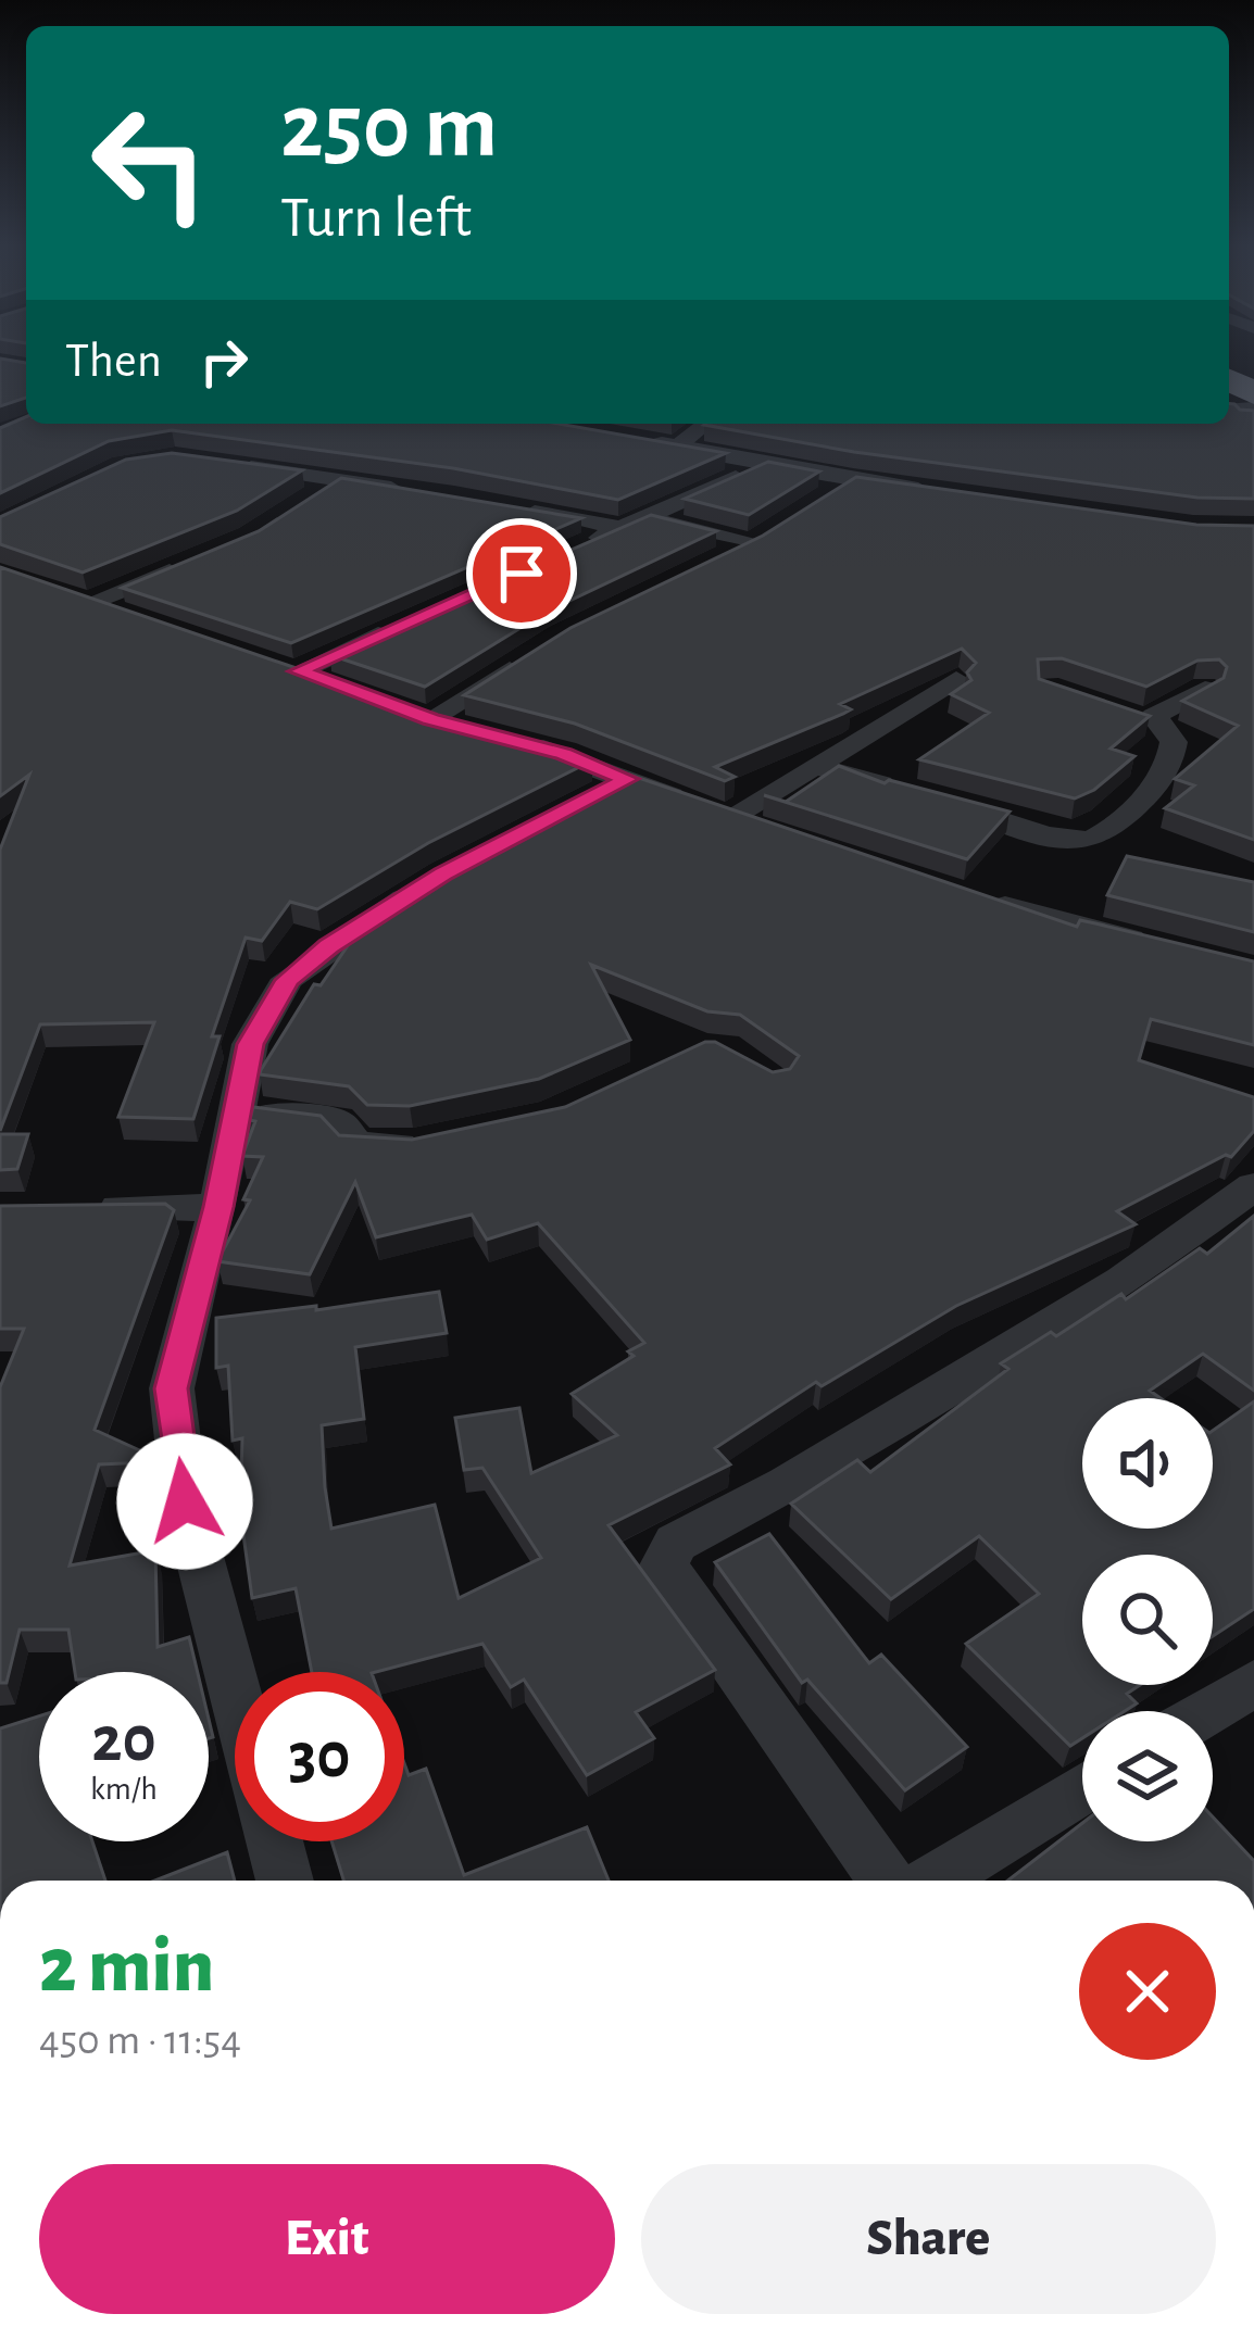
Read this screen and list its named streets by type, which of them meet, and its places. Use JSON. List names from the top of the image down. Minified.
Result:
{"page":{"turn":["250 m","Turn left"],"then":"Then","speed":"20 km/h","limit":"30","heading":["2 min","450 m · 11:54"],"buttons":["Exit","Share"]}}
